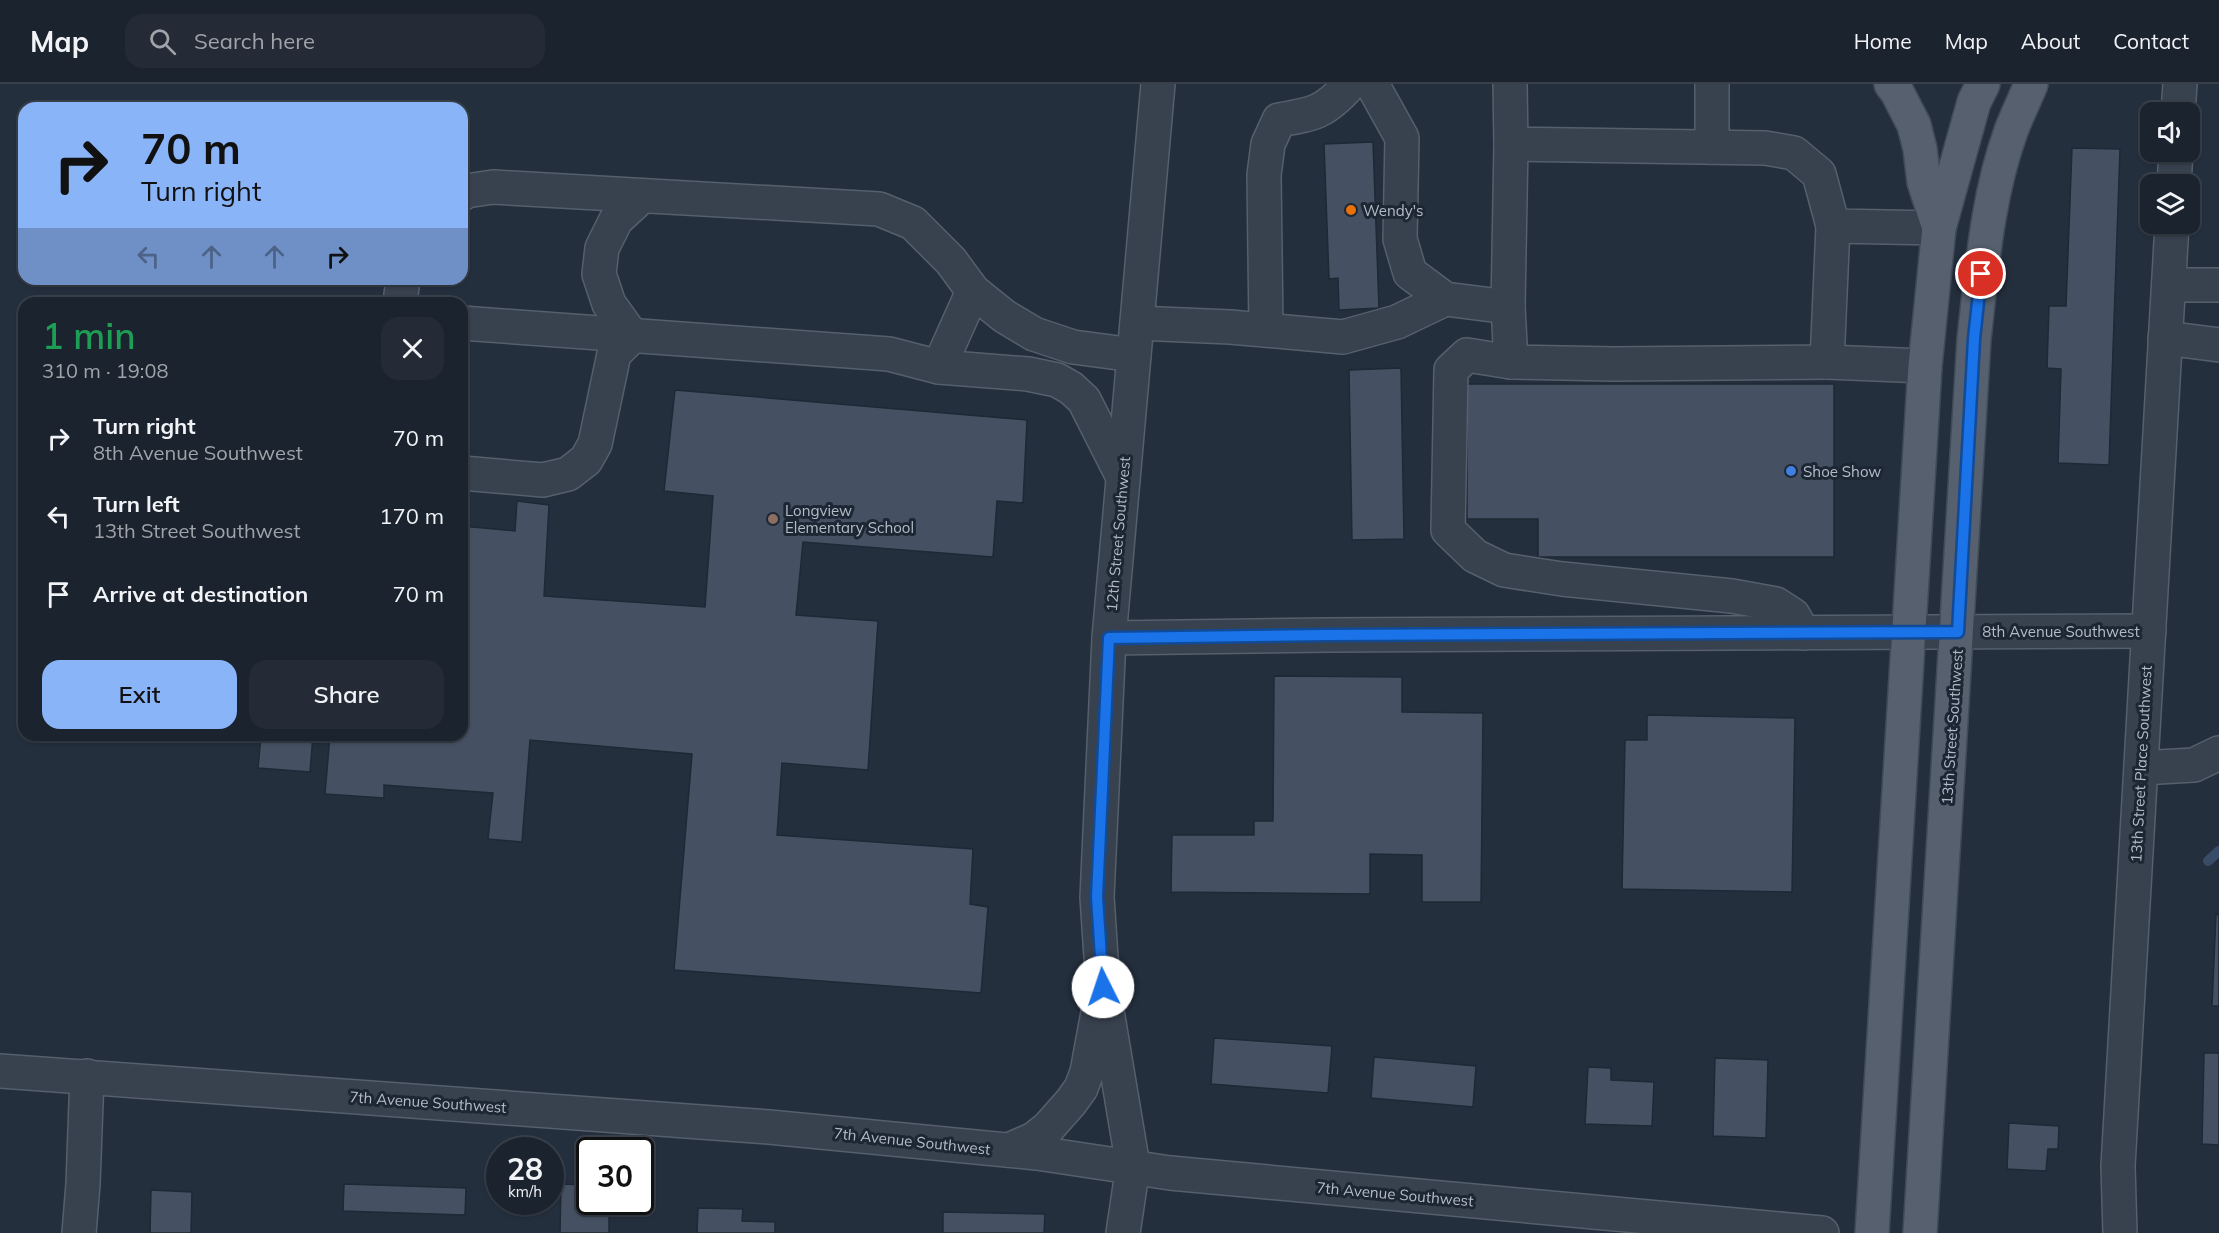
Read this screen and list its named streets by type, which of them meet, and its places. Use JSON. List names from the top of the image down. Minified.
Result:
{"streets":{"main road":["13th Street Southwest"],"street":["12th Street Southwest","8th Avenue Southwest","13th Street Place Southwest","7th Avenue Southwest"]},"crossings":[["12th Street Southwest","8th Avenue Southwest"],["12th Street Southwest","7th Avenue Southwest"],["8th Avenue Southwest","13th Street Southwest"],["8th Avenue Southwest","13th Street Place Southwest"]],"places":["Wendy's","Shoe Show","Longview Elementary School"],"page":{"header":"Map","search":"Search here","nav":["Home","Map","About","Contact"],"turn":["70 m","Turn right"],"heading":["1 min","310 m · 19:08"],"list":[{"name":"Turn right","note":"8th Avenue Southwest","value":"70 m"},{"name":"Turn left","note":"13th Street Southwest","value":"170 m"},{"name":"Arrive at destination","value":"70 m"}],"buttons":["Exit","Share"],"speed":"28 km/h","limit":"30"}}
